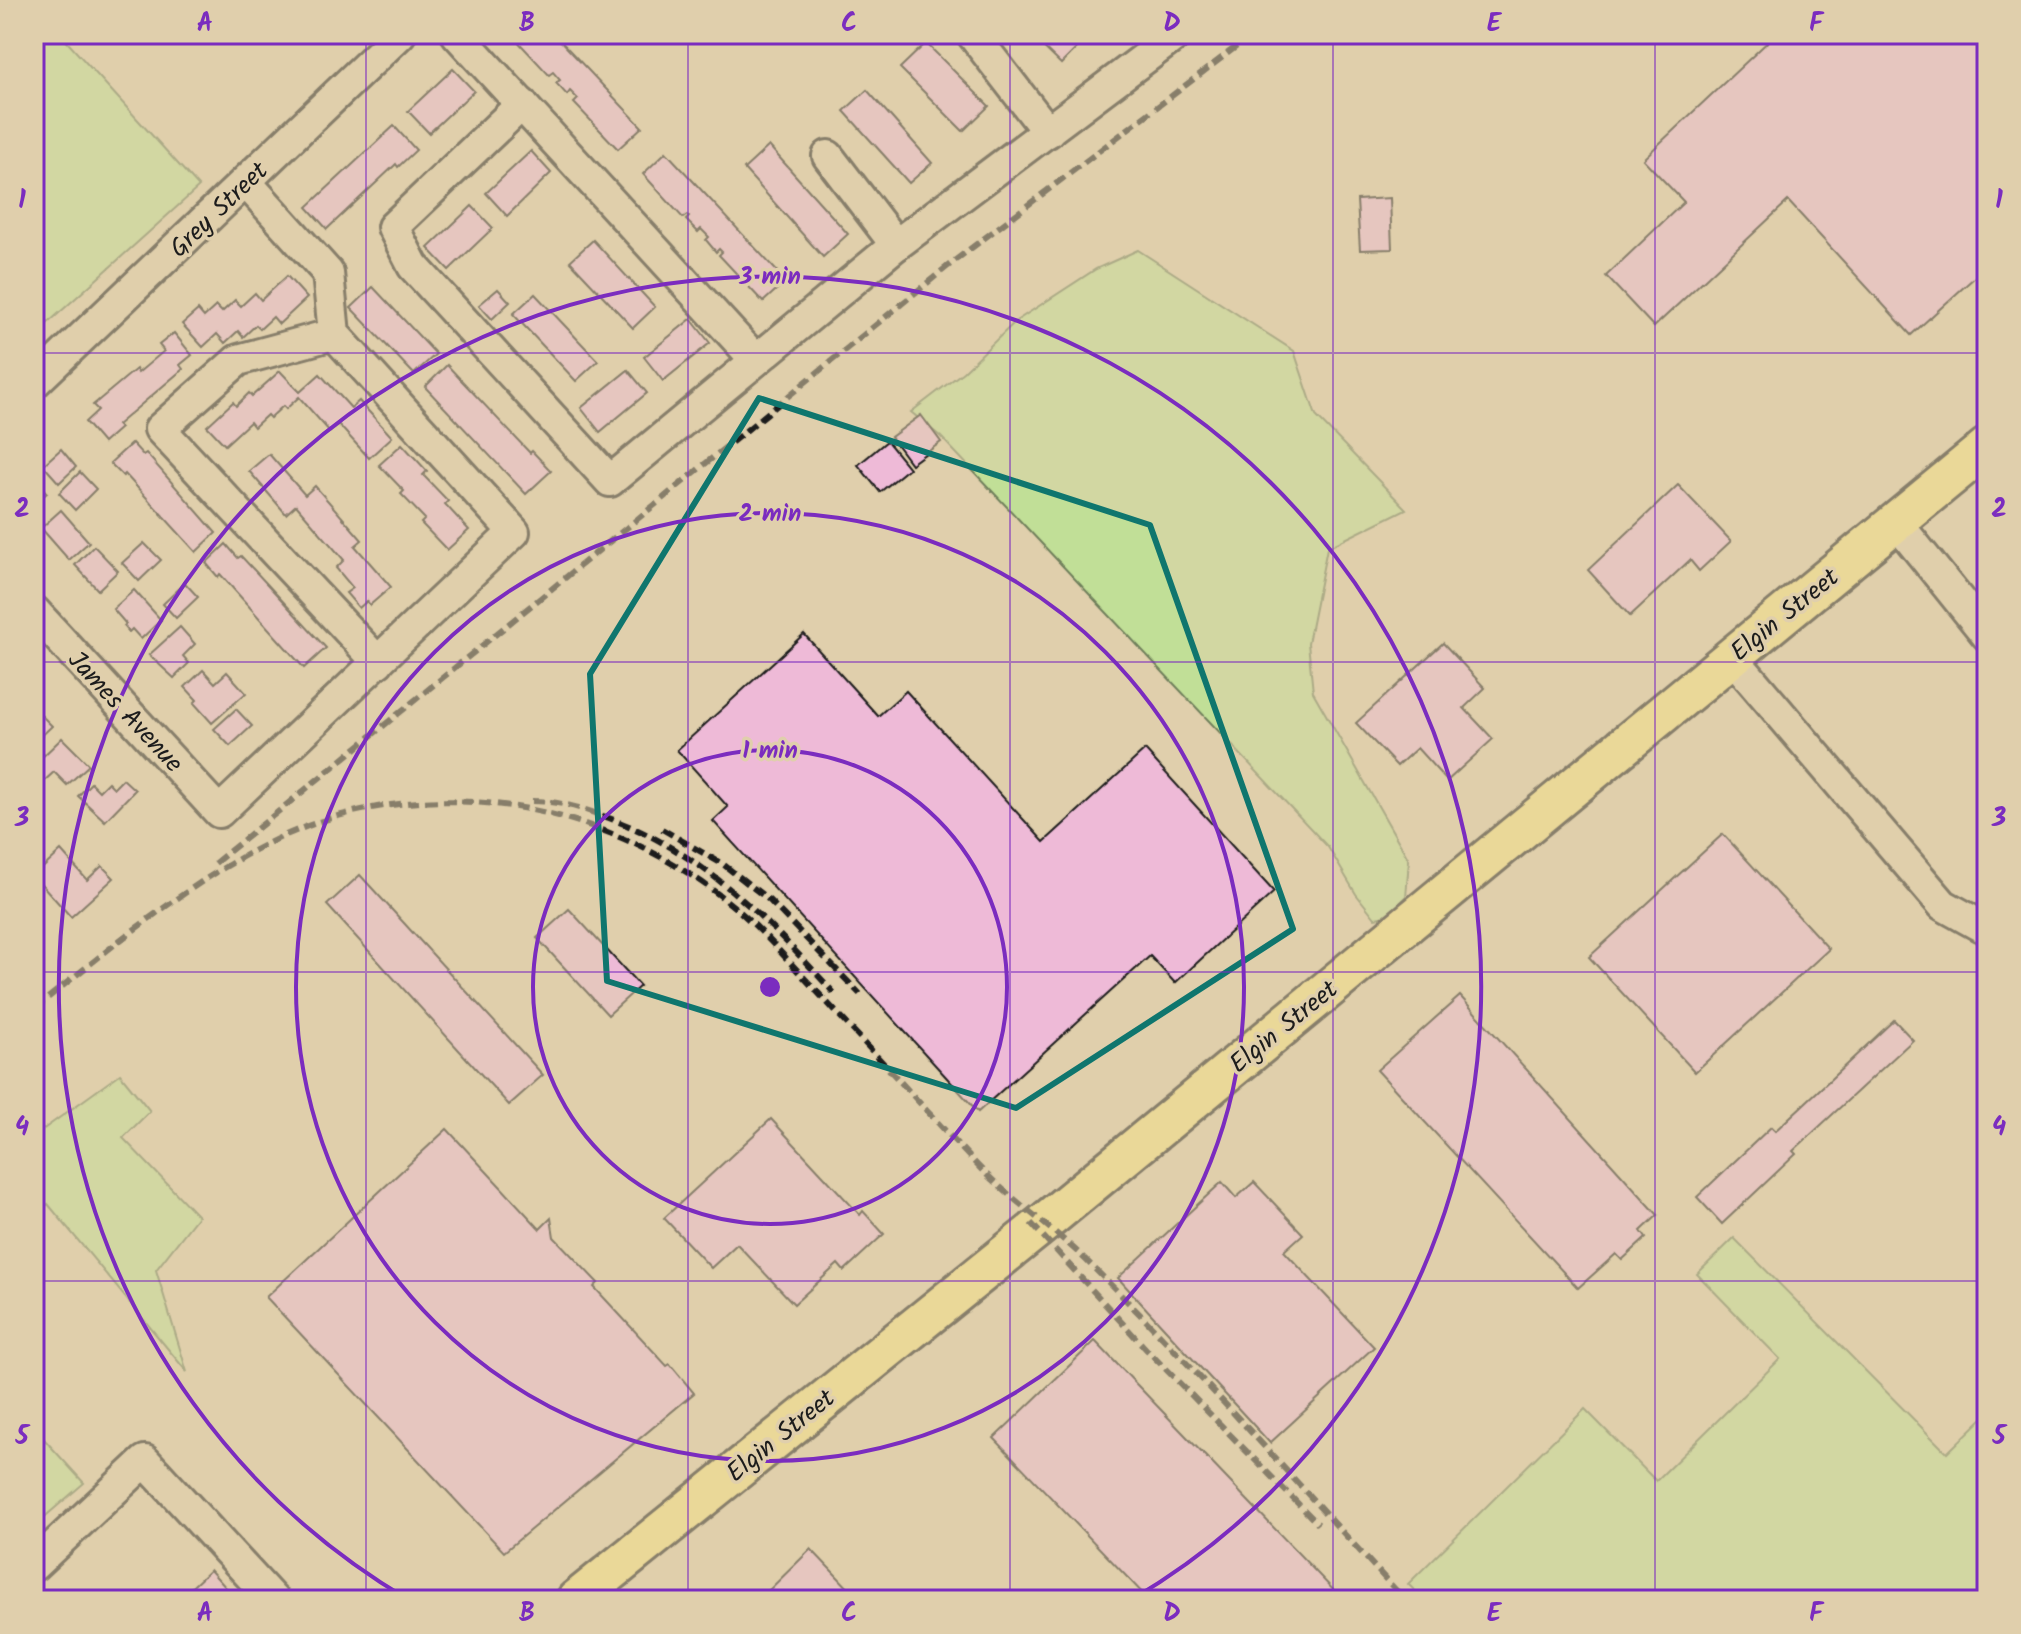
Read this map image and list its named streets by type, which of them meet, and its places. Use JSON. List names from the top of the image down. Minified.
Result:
{"streets":{"main road":["Elgin Street"],"street":["Grey Street","James Avenue"]},"grid":{"columns":["A","B","C","D","E","F"],"rows":["1","2","3","4","5"]},"rings":["3 min","2 min","1 min"]}
